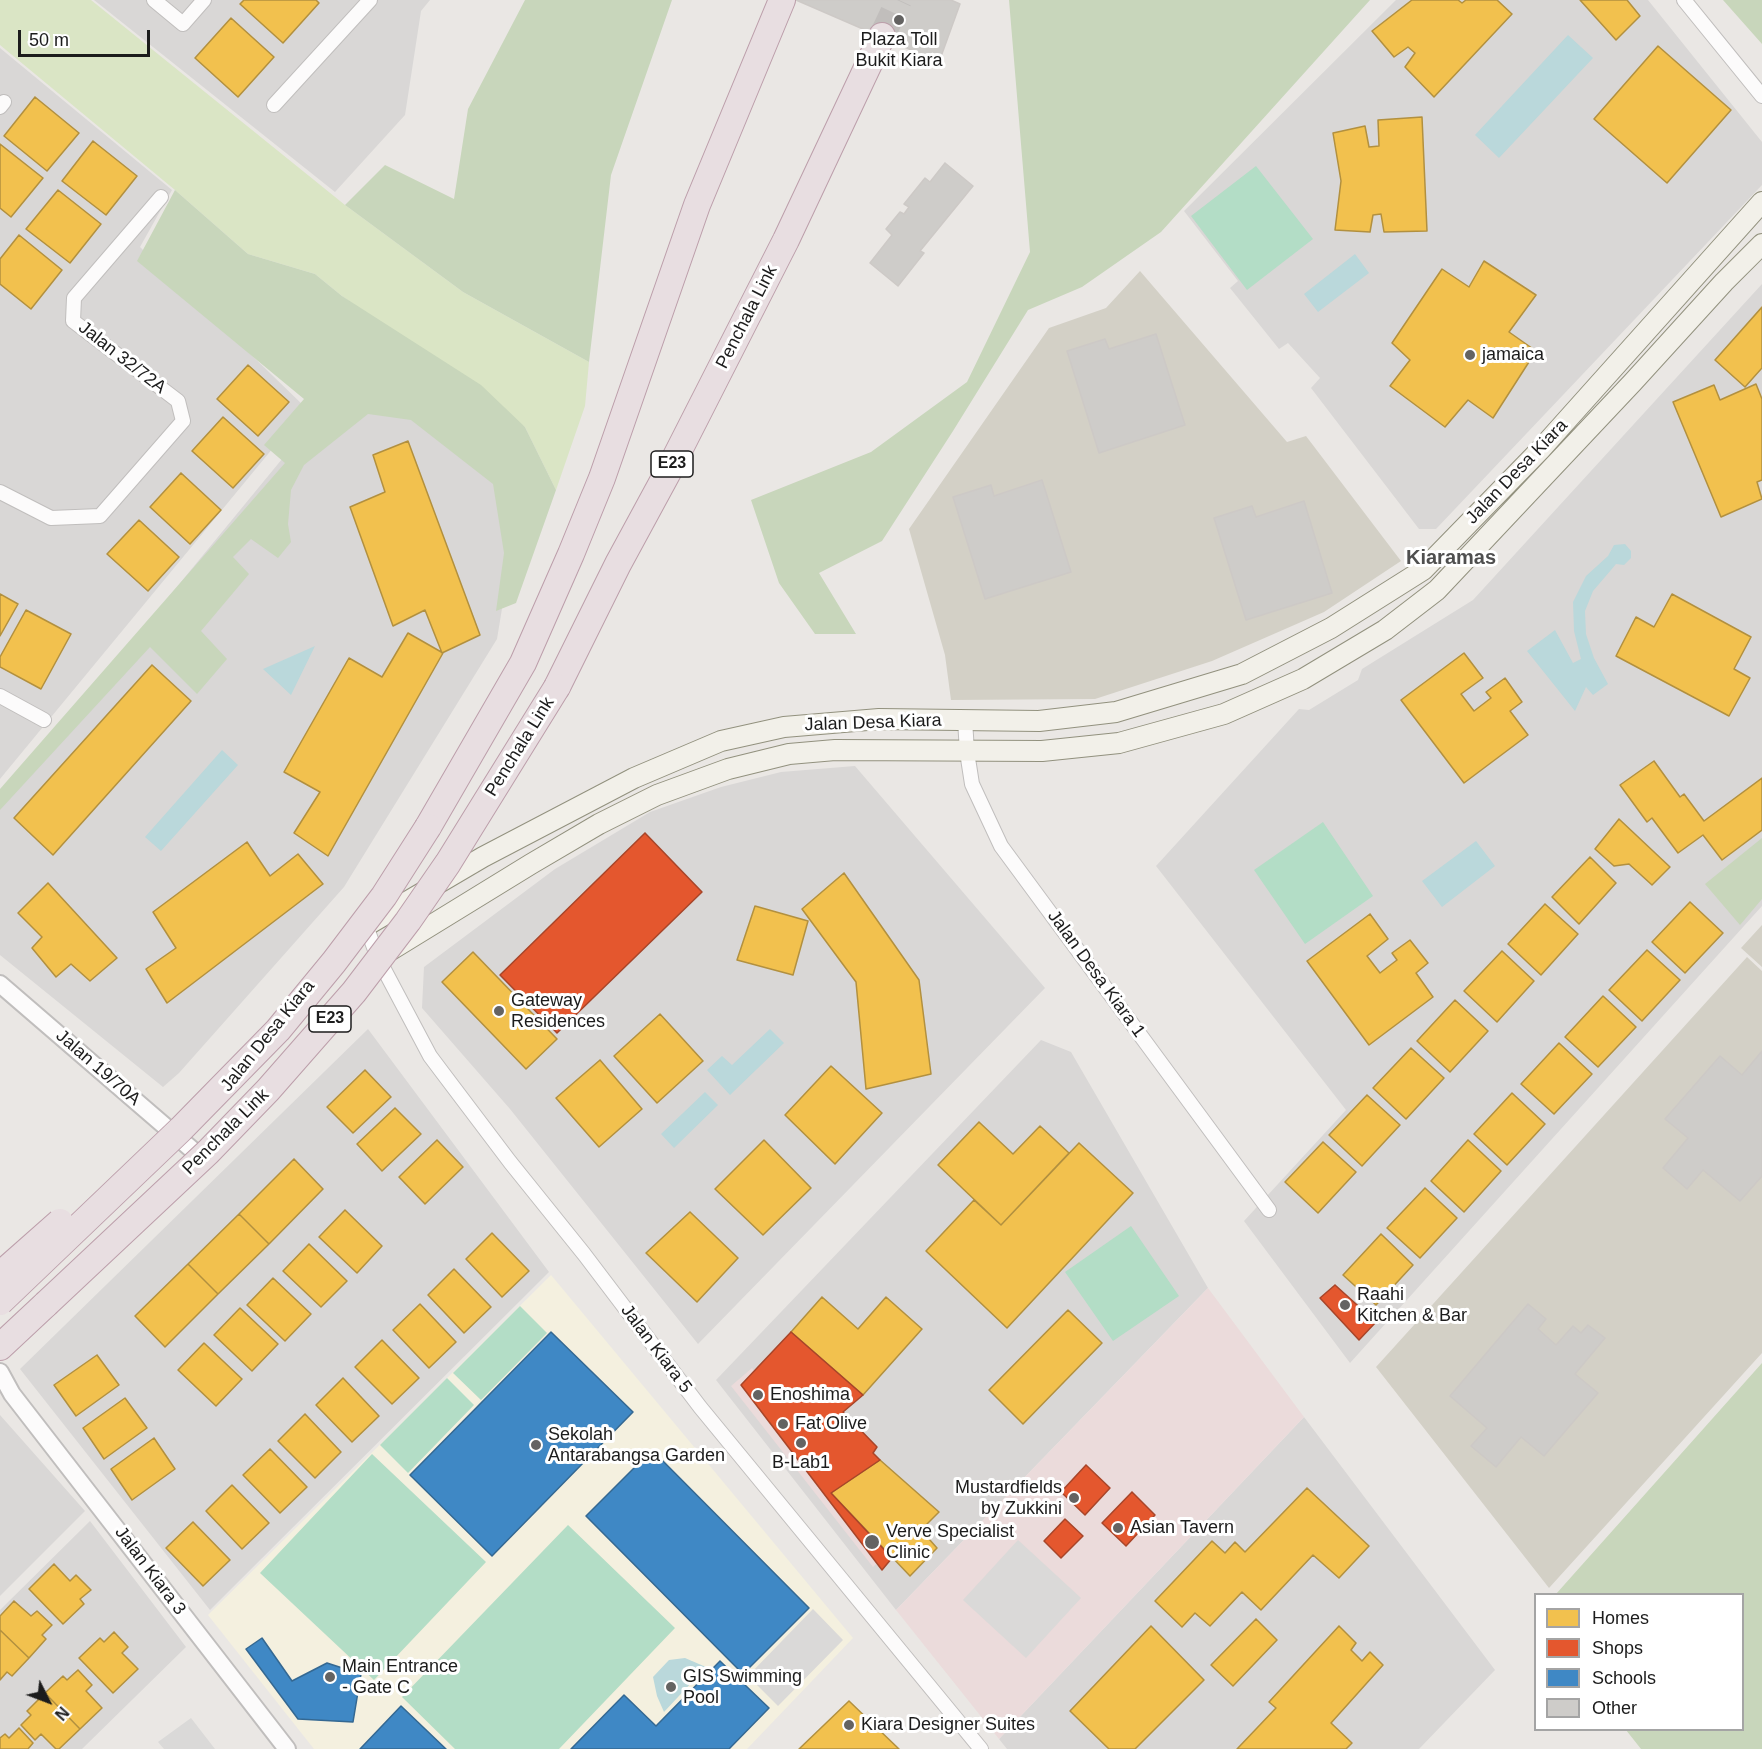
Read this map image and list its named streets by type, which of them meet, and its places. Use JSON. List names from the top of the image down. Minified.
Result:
{"streets":{"highway":["Penchala Link","E23"],"main road":["Jalan Desa Kiara"],"street":["Jalan 32/72A","Jalan Desa Kiara 1","Jalan 19/70A","Jalan Kiara 5","Jalan Kiara 3"]},"crossings":[["Jalan Desa Kiara","Jalan Desa Kiara 1"],["Jalan Desa Kiara","Jalan 19/70A"],["Jalan Desa Kiara","Jalan Kiara 5"]],"districts":["Kiaramas"],"places":["Plaza Toll Bukit Kiara","jamaica","Gateway Residences","Raahi Kitchen & Bar","Enoshima","Fat Olive","B-Lab1","Sekolah Antarabangsa Garden","Mustardfields by Zukkini","Asian Tavern","Verve Specialist Clinic","Main Entrance - Gate C","GIS Swimming Pool","Kiara Designer Suites"],"legend":["Homes","Shops","Schools","Other"],"scale_bar":"50 m","north":"bottom right"}
